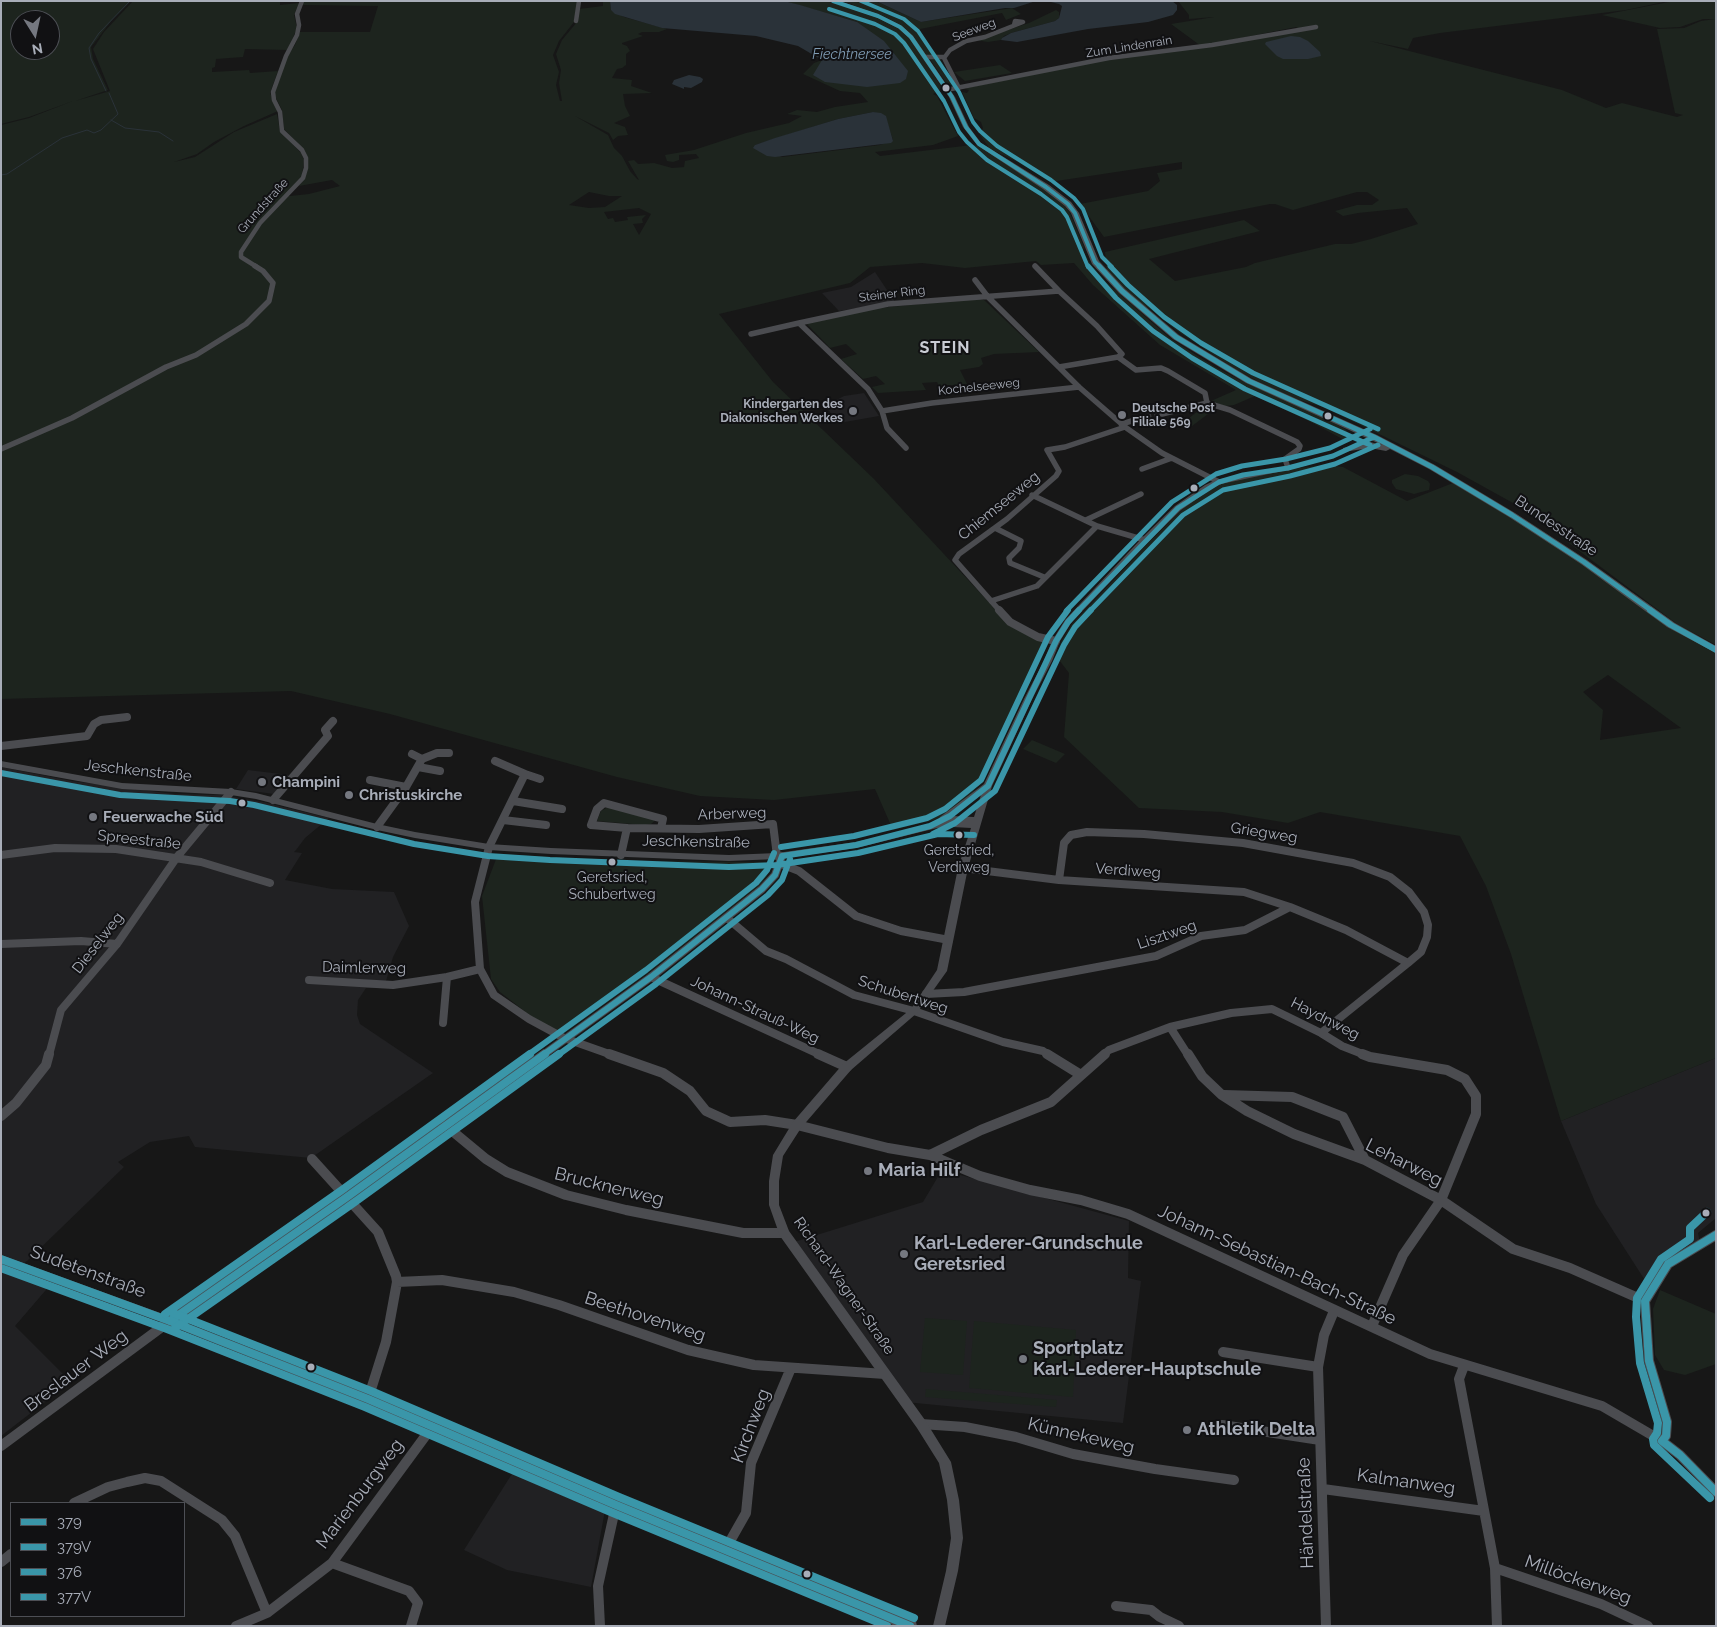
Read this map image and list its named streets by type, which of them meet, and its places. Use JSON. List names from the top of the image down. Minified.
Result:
{"streets":{"main road":["Bundesstraße"],"street":["Seeweg","Zum Lindenrain","Grundstraße","Steiner Ring","Kochelseeweg","Chiemseeweg","Jeschkenstraße","Arberweg","Griegweg","Spreestraße","Verdiweg","Lisztweg","Dieselweg","Daimlerweg","Schubertweg","Johann-Strauß-Weg","Haydnweg","Leharweg","Brucknerweg","Johann-Sebastian-Bach-Straße","Sudetenstraße","Richard-Wagner-Straße","Beethovenweg","Breslauer Weg","Kirchweg","Künnekeweg","Kalmanweg","Marienburgweg","Händelstraße","Millöckerweg"]},"crossings":[["Seeweg","Zum Lindenrain"],["Seeweg","Bundesstraße"],["Zum Lindenrain","Bundesstraße"],["Chiemseeweg","Richard-Wagner-Straße"],["Jeschkenstraße","Arberweg"],["Jeschkenstraße","Dieselweg"],["Jeschkenstraße","Richard-Wagner-Straße"],["Jeschkenstraße","Breslauer Weg"],["Arberweg","Breslauer Weg"],["Griegweg","Verdiweg"],["Spreestraße","Dieselweg"],["Verdiweg","Lisztweg"],["Verdiweg","Richard-Wagner-Straße"],["Lisztweg","Richard-Wagner-Straße"],["Daimlerweg","Johann-Sebastian-Bach-Straße"],["Schubertweg","Haydnweg"],["Schubertweg","Richard-Wagner-Straße"],["Schubertweg","Breslauer Weg"],["Johann-Strauß-Weg","Richard-Wagner-Straße"],["Johann-Strauß-Weg","Breslauer Weg"],["Haydnweg","Leharweg"],["Haydnweg","Johann-Sebastian-Bach-Straße"],["Brucknerweg","Richard-Wagner-Straße"],["Brucknerweg","Breslauer Weg"],["Johann-Sebastian-Bach-Straße","Richard-Wagner-Straße"],["Johann-Sebastian-Bach-Straße","Breslauer Weg"],["Johann-Sebastian-Bach-Straße","Händelstraße"],["Sudetenstraße","Breslauer Weg"],["Sudetenstraße","Kirchweg"],["Sudetenstraße","Marienburgweg"],["Richard-Wagner-Straße","Beethovenweg"],["Richard-Wagner-Straße","Künnekeweg"],["Beethovenweg","Kirchweg"],["Kalmanweg","Händelstraße"]],"districts":["STEIN"],"water":["Fiechtnersee"],"places":["Kindergarten des Diakonischen Werkes","Deutsche Post Filiale 569","Champini","Christuskirche","Feuerwache Süd","Geretsried, Verdiweg","Geretsried, Schubertweg","Maria Hilf","Karl-Lederer-Grundschule Geretsried","Sportplatz Karl-Lederer-Hauptschule","Athletik Delta"],"lines":["transit line 379","transit line 376","transit line 379V","transit line 377V"],"legend":["379","379V","376","377V"],"north":"bottom"}
